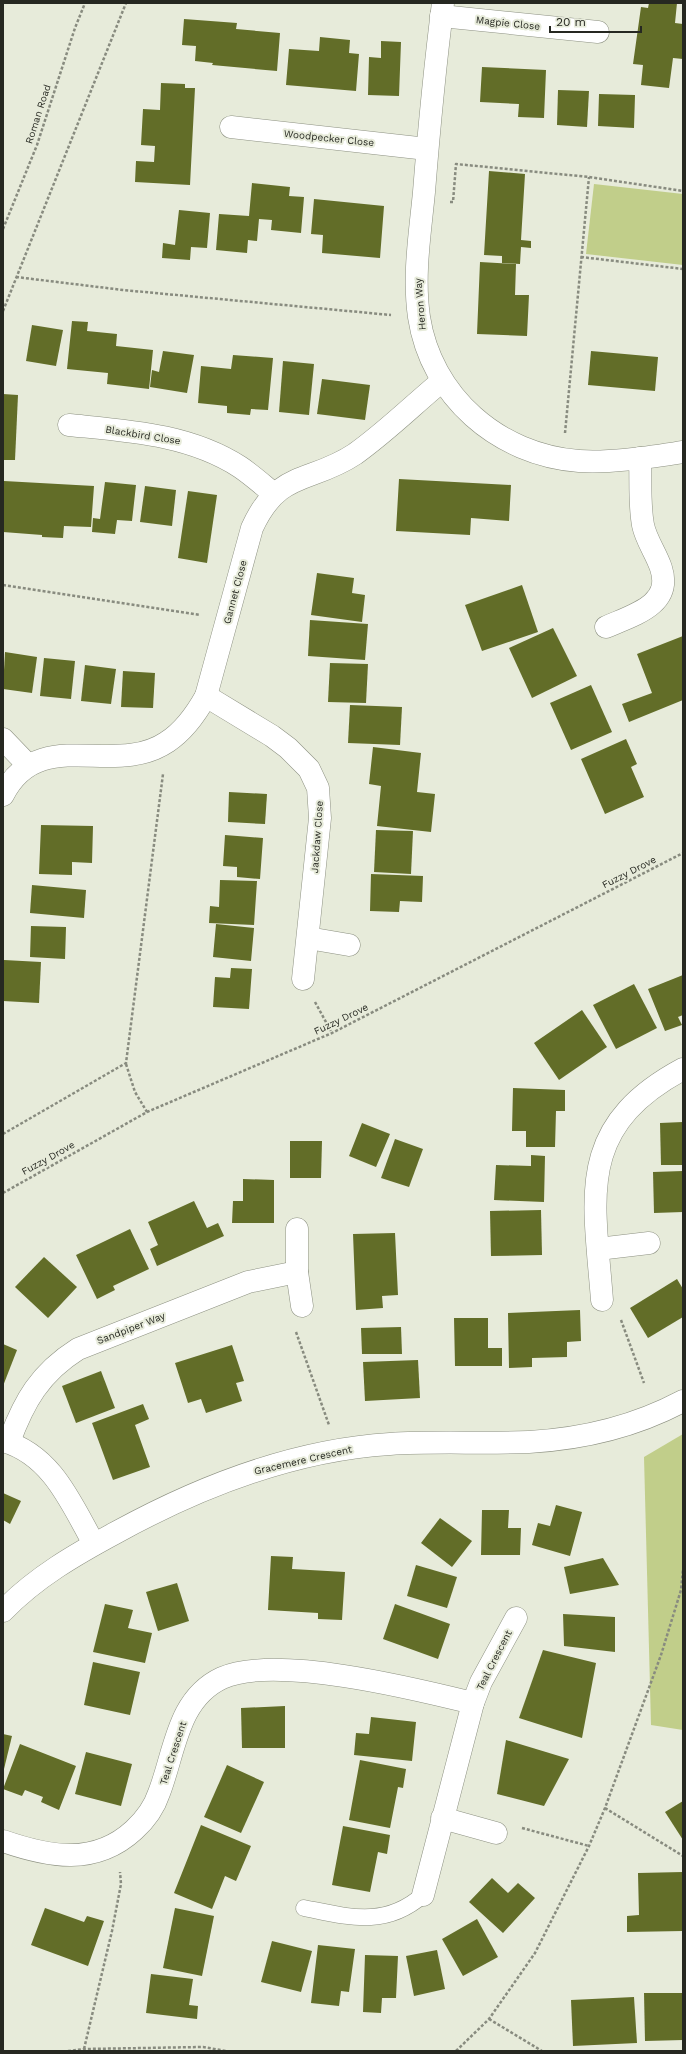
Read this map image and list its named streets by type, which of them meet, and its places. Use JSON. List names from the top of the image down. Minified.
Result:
{"streets":{"street":["Magpie Close","Woodpecker Close","Heron Way","Blackbird Close","Gannet Close","Jackdaw Close","Sandpiper Way","Gracemere Crescent","Teal Crescent"],"path":["Roman Road","Fuzzy Drove"]},"crossings":[["Magpie Close","Heron Way"],["Woodpecker Close","Heron Way"],["Heron Way","Gannet Close"],["Blackbird Close","Gannet Close"],["Gannet Close","Jackdaw Close"],["Sandpiper Way","Gracemere Crescent"]],"scale_bar":"20 m"}
